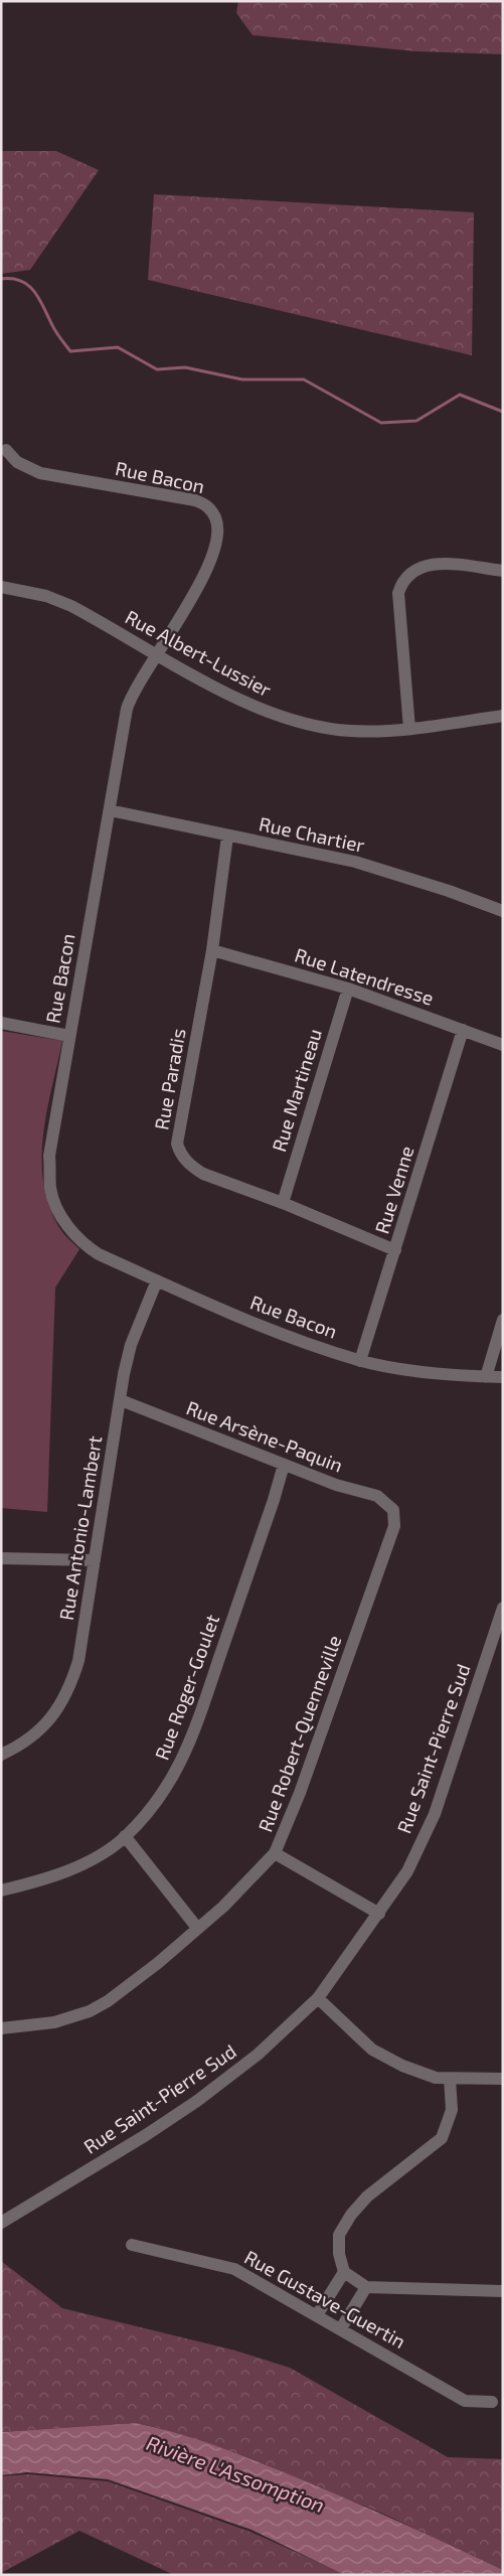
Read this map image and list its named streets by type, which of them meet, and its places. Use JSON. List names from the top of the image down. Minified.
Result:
{"streets":{"street":["Rue Bacon","Rue Albert-Lussier","Rue Chartier","Rue Latendresse","Rue Paradis","Rue Martineau","Rue Venne","Rue Arsène-Paquin","Rue Antonio-Lambert","Rue Roger-Goulet","Rue Robert-Quenneville","Rue Saint-Pierre Sud","Rue Gustave-Guertin"]},"crossings":[["Rue Bacon","Rue Albert-Lussier"],["Rue Bacon","Rue Chartier"],["Rue Bacon","Rue Venne"],["Rue Bacon","Rue Antonio-Lambert"],["Rue Chartier","Rue Paradis"],["Rue Latendresse","Rue Paradis"],["Rue Latendresse","Rue Martineau"],["Rue Latendresse","Rue Venne"],["Rue Paradis","Rue Martineau"],["Rue Paradis","Rue Venne"],["Rue Arsène-Paquin","Rue Antonio-Lambert"],["Rue Arsène-Paquin","Rue Roger-Goulet"],["Rue Arsène-Paquin","Rue Robert-Quenneville"]],"water":["Rivière L'Assomption"]}
